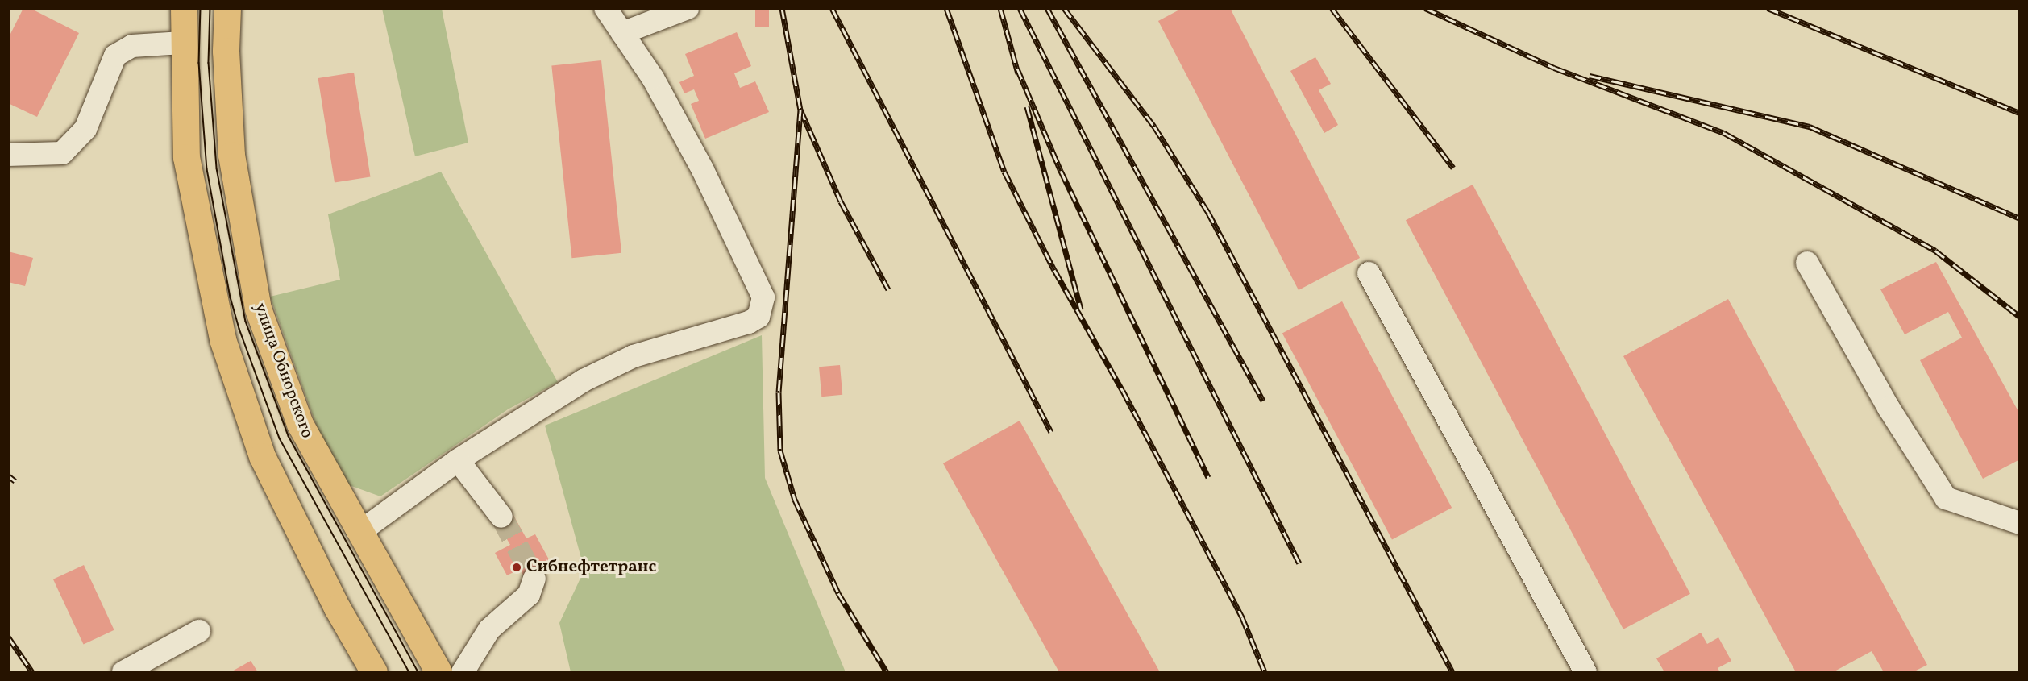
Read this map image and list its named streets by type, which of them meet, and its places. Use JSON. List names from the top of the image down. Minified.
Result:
{"streets":{"main road":["улица Обнорского"]},"places":["Сибнефтетранс"]}
